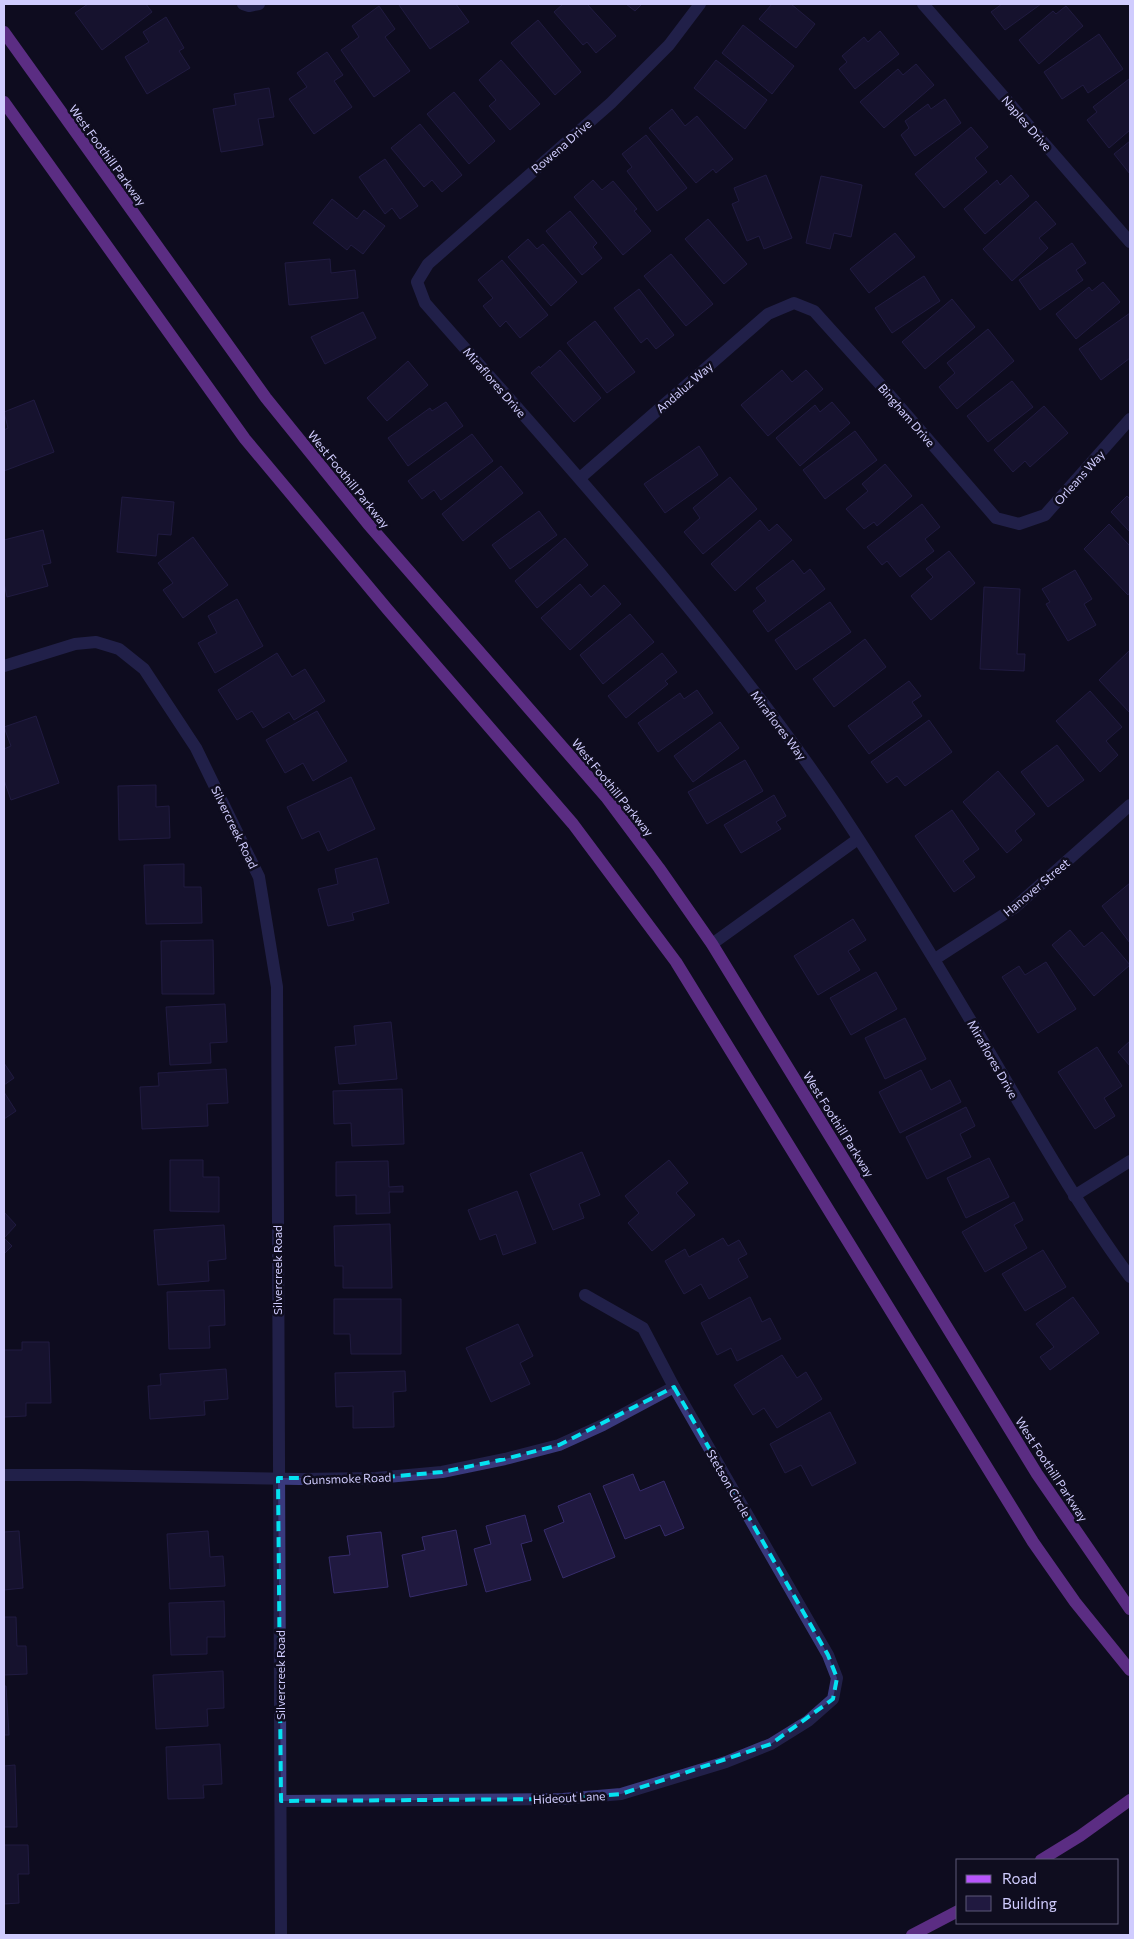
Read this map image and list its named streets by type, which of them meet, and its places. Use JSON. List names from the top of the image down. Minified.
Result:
{"streets":{"main road":["West Foothill Parkway"],"street":["Naples Drive","Rowena Drive","Miraflores Drive","Andaluz Way","Bingham Drive","Orleans Way","Miraflores Way","Silvercreek Road","Hanover Street","Gunsmoke Road","Stetson Circle","Hideout Lane"]},"crossings":[["Rowena Drive","Miraflores Drive"],["Miraflores Drive","Andaluz Way"],["Miraflores Drive","Miraflores Way"],["Miraflores Drive","Hanover Street"],["Andaluz Way","Bingham Drive"],["Andaluz Way","Miraflores Way"],["Bingham Drive","Orleans Way"],["Silvercreek Road","Gunsmoke Road"],["Silvercreek Road","Hideout Lane"],["Gunsmoke Road","Stetson Circle"],["Stetson Circle","Hideout Lane"]],"legend":["Road","Building"]}
